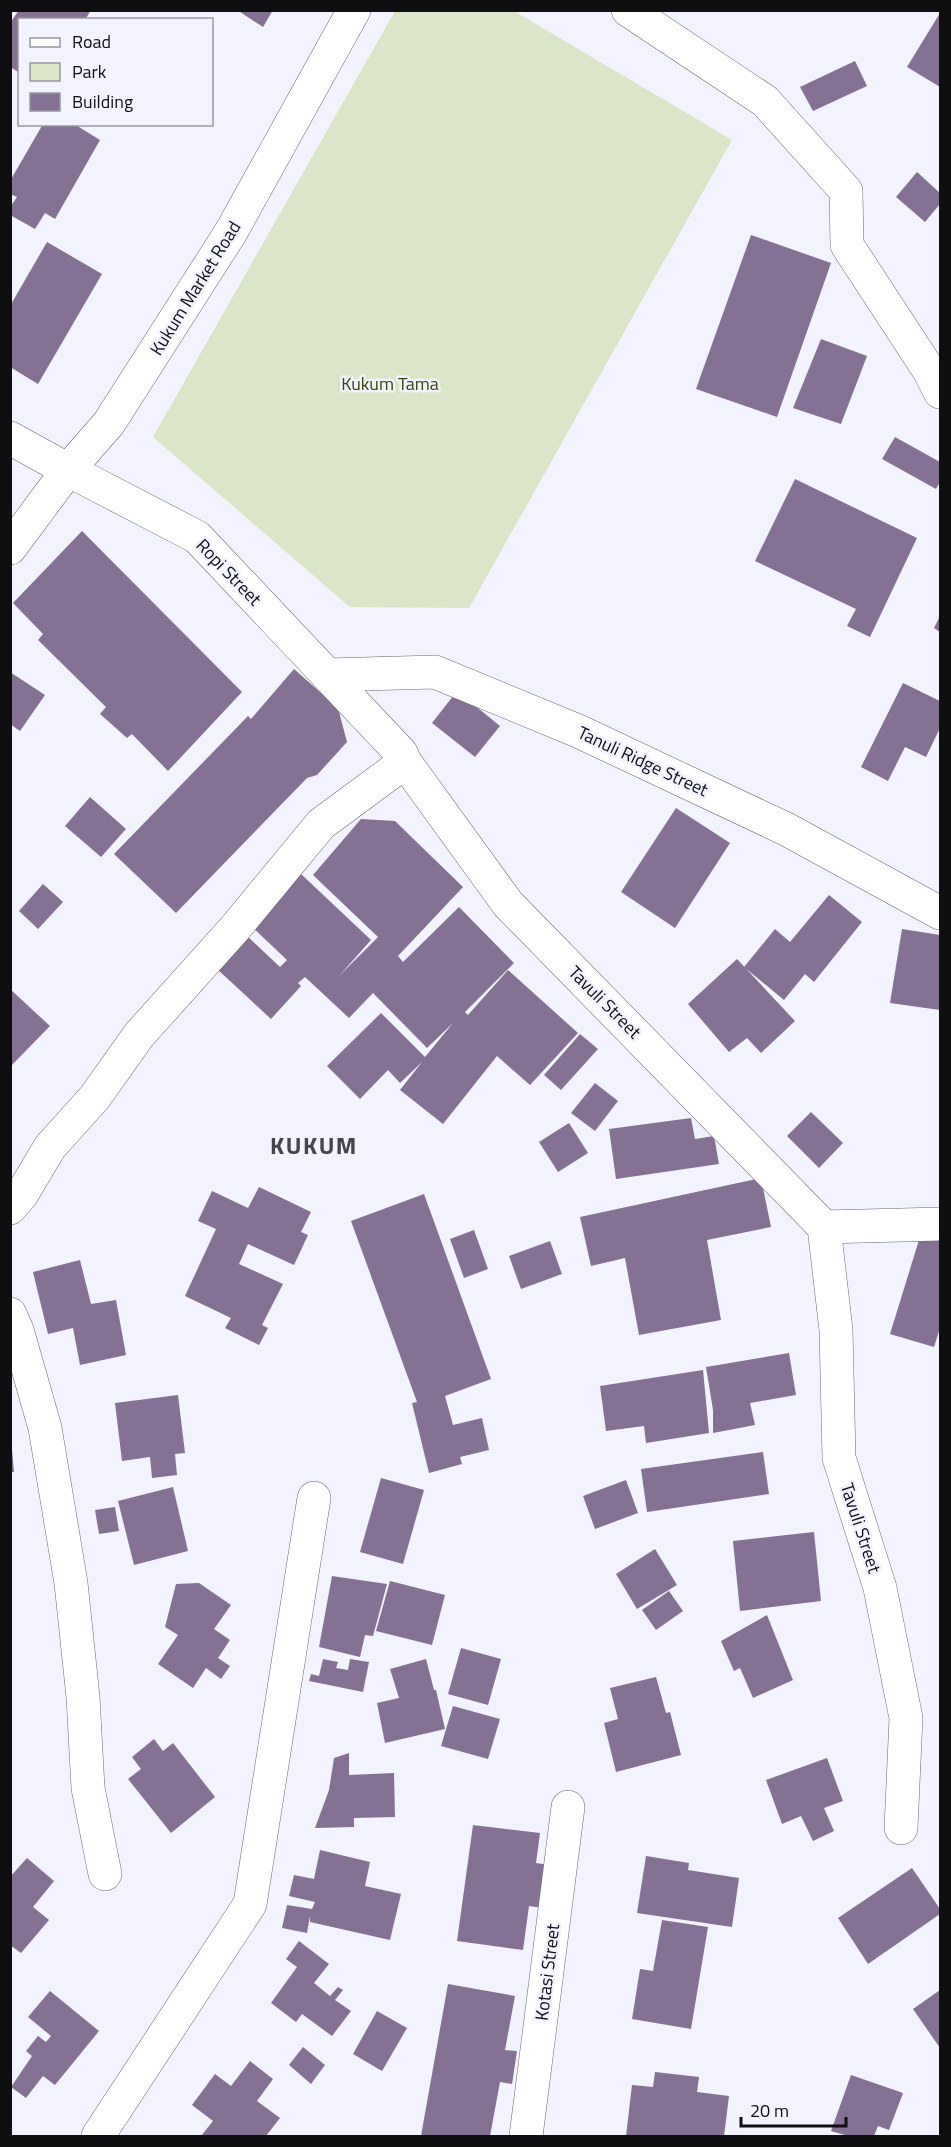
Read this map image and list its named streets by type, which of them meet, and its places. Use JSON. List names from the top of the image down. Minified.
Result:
{"streets":{"street":["Kukum Market Road","Ropi Street","Tanuli Ridge Street","Tavuli Street","Kotasi Street"]},"crossings":[["Kukum Market Road","Ropi Street"],["Ropi Street","Tanuli Ridge Street"],["Ropi Street","Tavuli Street"]],"districts":["KUKUM"],"parks":["Kukum Tama"],"legend":["Road","Park","Building"],"scale_bar":"20 m"}
